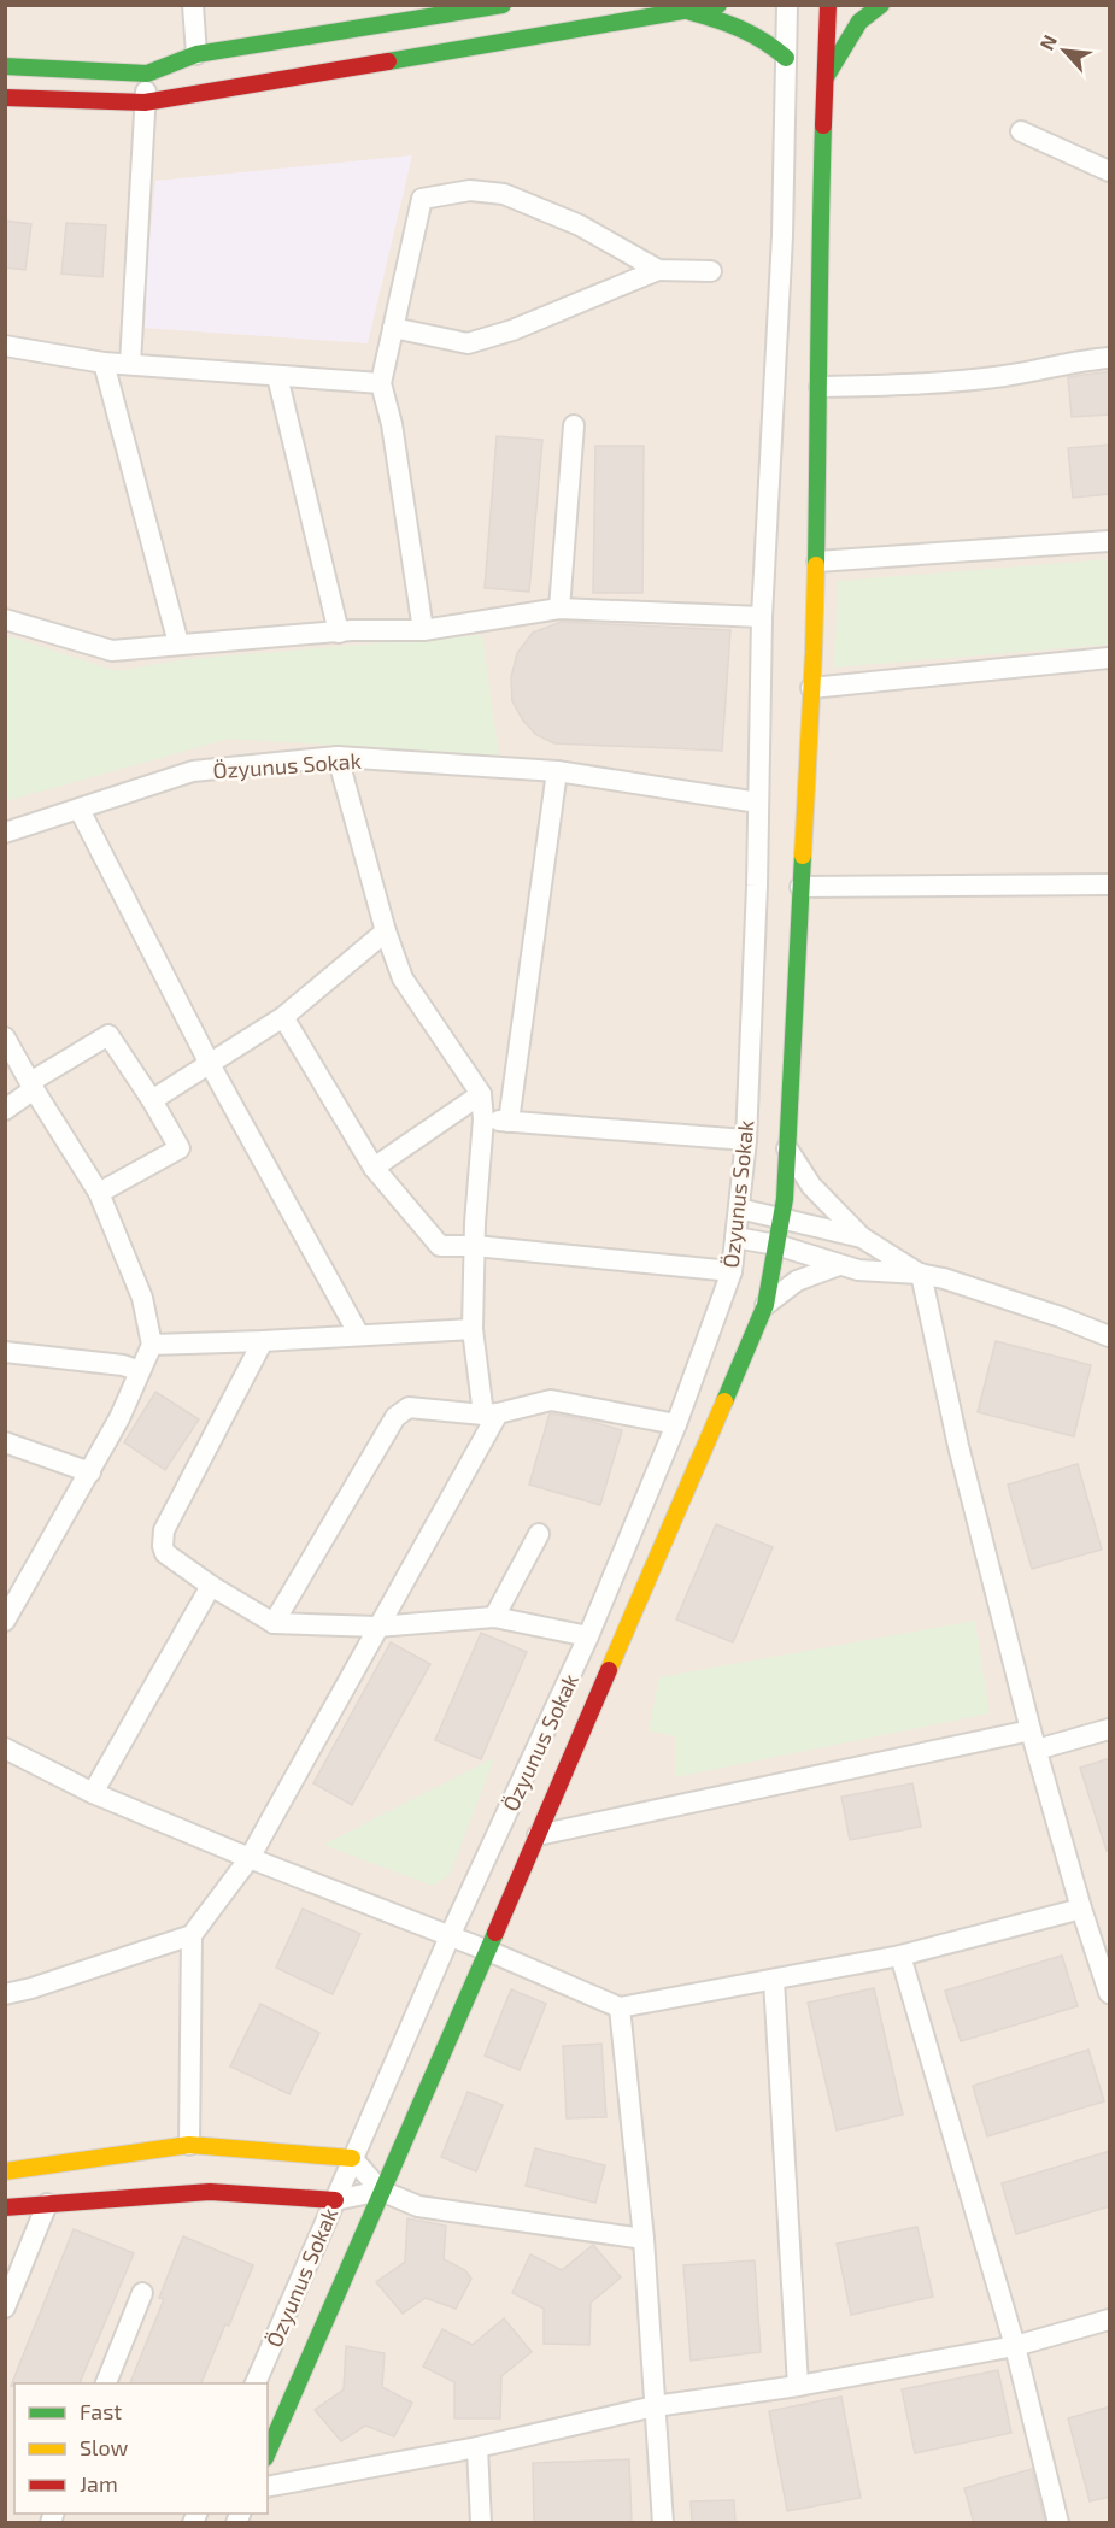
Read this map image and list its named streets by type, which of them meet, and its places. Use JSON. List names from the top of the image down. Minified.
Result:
{"streets":{"street":["Özyunus Sokak"]},"legend":["Fast","Slow","Jam"],"north":"top left"}
